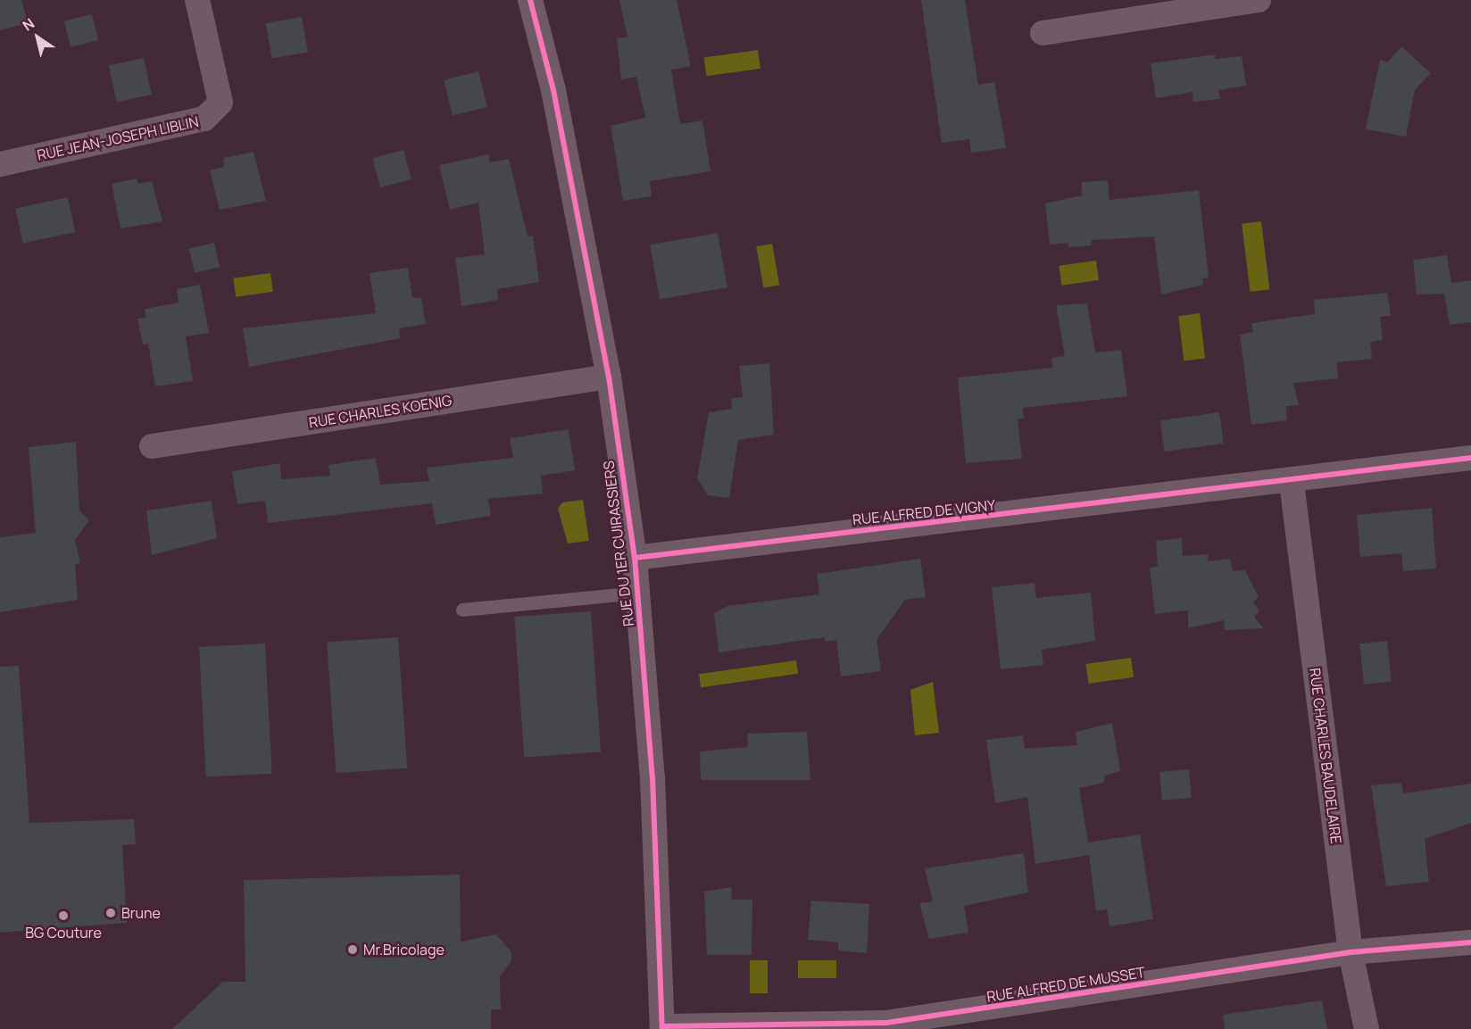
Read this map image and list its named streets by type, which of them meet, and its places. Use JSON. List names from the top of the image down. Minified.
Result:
{"streets":{"street":["RUE JEAN-JOSEPH LIBLIN","RUE CHARLES KOENIG","RUE ALFRED DE VIGNY","RUE DU 1ER CUIRASSIERS","RUE CHARLES BAUDELAIRE","RUE ALFRED DE MUSSET"]},"crossings":[["RUE CHARLES KOENIG","RUE DU 1ER CUIRASSIERS"],["RUE ALFRED DE VIGNY","RUE DU 1ER CUIRASSIERS"],["RUE ALFRED DE VIGNY","RUE CHARLES BAUDELAIRE"],["RUE DU 1ER CUIRASSIERS","RUE ALFRED DE MUSSET"],["RUE CHARLES BAUDELAIRE","RUE ALFRED DE MUSSET"]],"places":["Brune","BG Couture","Mr.Bricolage"],"north":"top left"}
